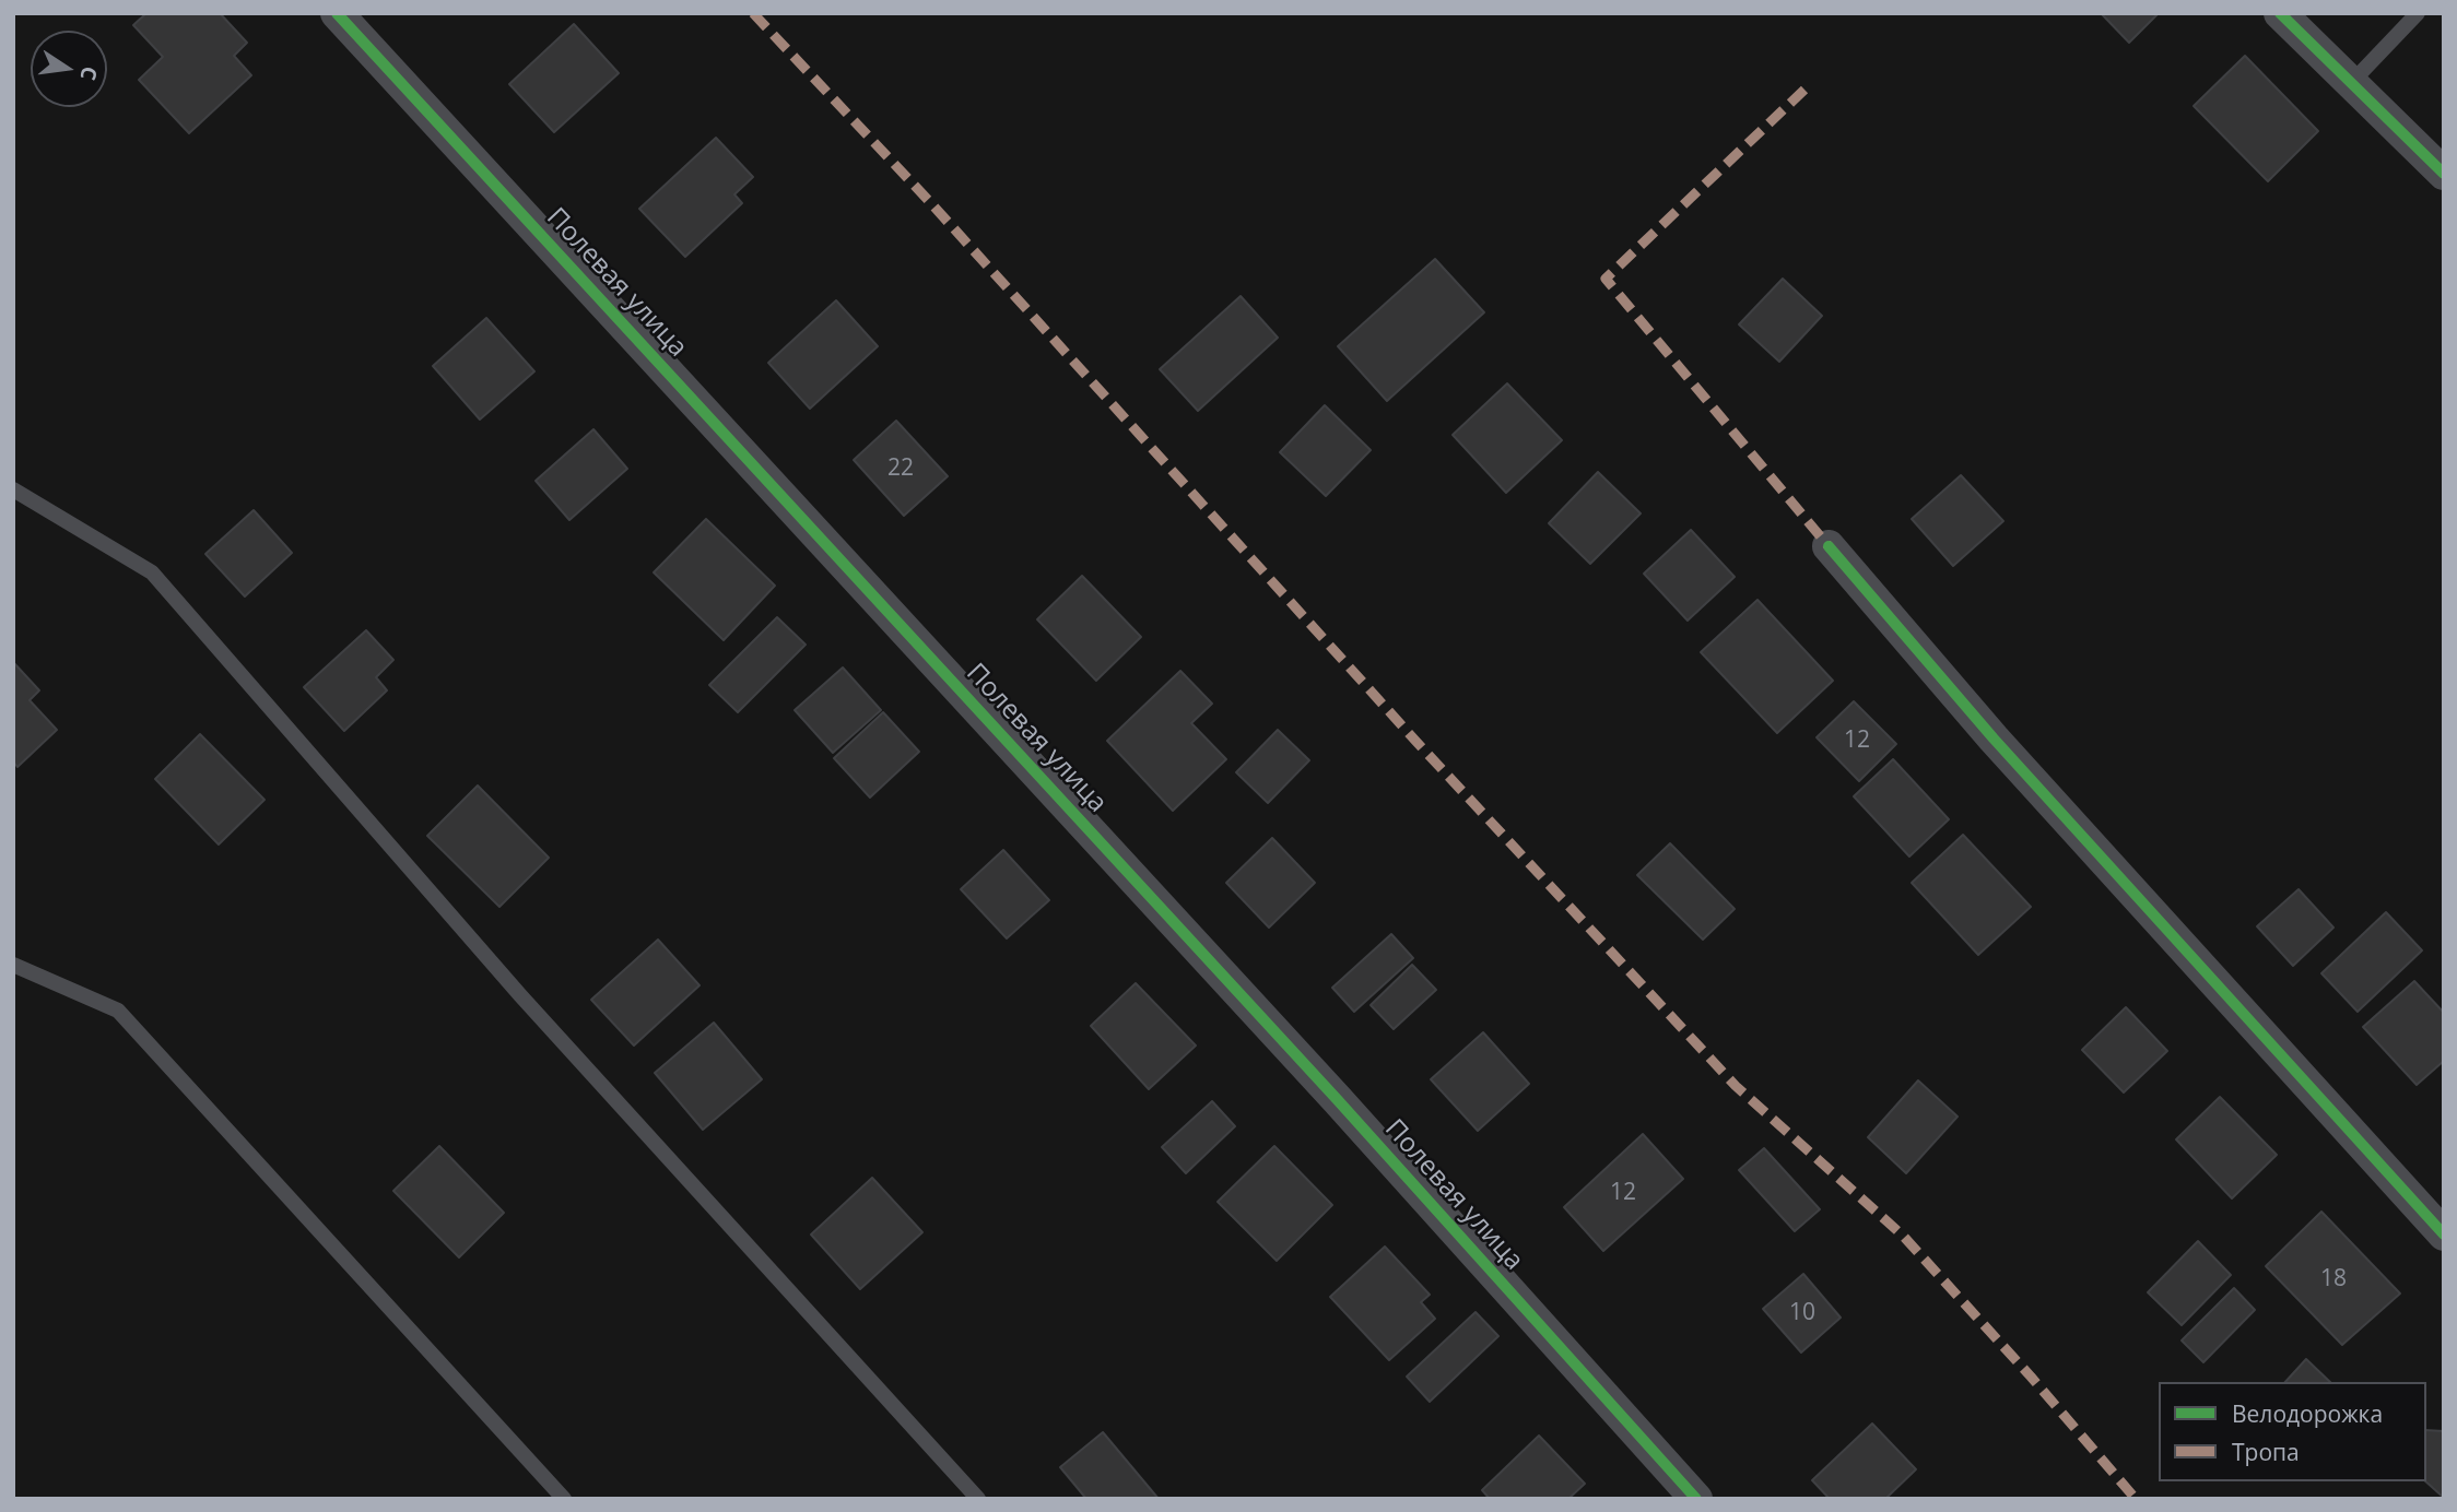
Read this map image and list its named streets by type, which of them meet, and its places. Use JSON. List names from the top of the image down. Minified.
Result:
{"streets":{"street":["Полевая улица"]},"house_numbers":["22","12","12","18","10"],"legend":["Велодорожка","Тропа"],"north":"right"}
